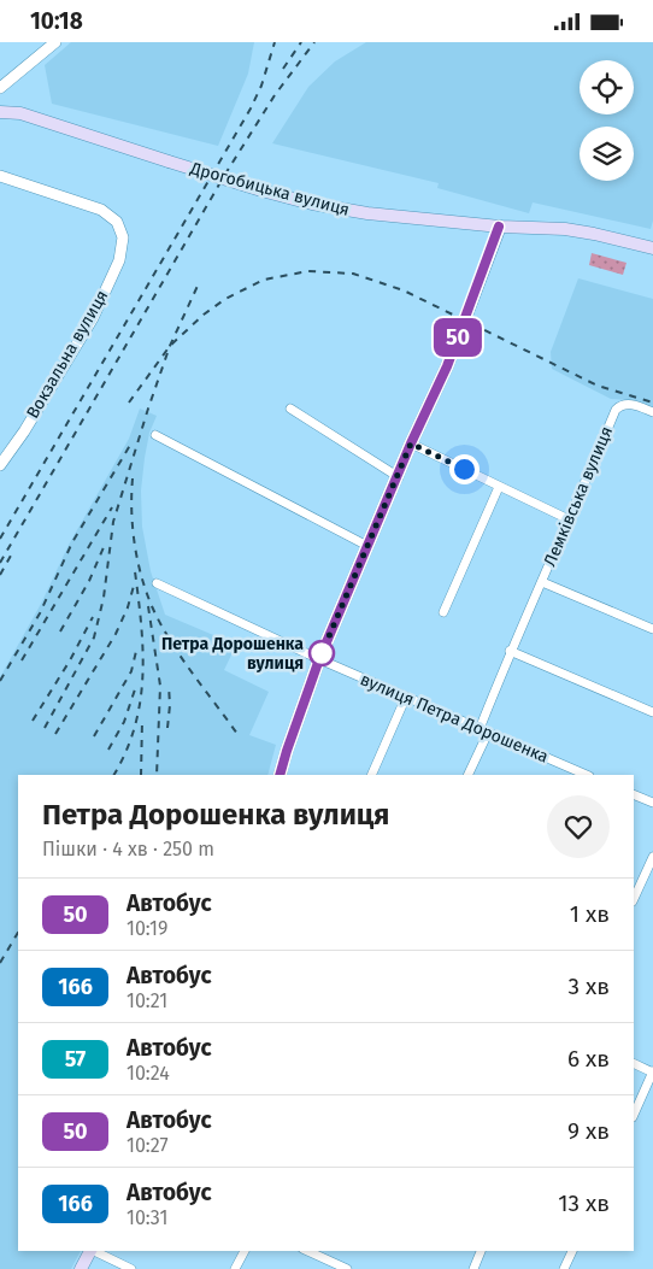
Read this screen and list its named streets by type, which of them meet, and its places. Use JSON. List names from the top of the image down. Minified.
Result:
{"streets":{"main road":["Дрогобицька вулиця"],"street":["Вокзальна вулиця","Лемківська вулиця","вулиця Петра Дорошенка"]},"crossings":[["Лемківська вулиця","вулиця Петра Дорошенка"]],"places":["Петра Дорошенка вулиця"],"lines":["bus line 50"],"page":{"status":"10:18","on_map":"50","heading":["Петра Дорошенка вулиця","Пішки · 4 хв · 250 m"],"list":[{"mark":"50","name":"Автобус","note":"10:19","value":"1 хв"},{"mark":"166","name":"Автобус","note":"10:21","value":"3 хв"},{"mark":"57","name":"Автобус","note":"10:24","value":"6 хв"},{"mark":"50","name":"Автобус","note":"10:27","value":"9 хв"},{"mark":"166","name":"Автобус","note":"10:31","value":"13 хв"}]}}
